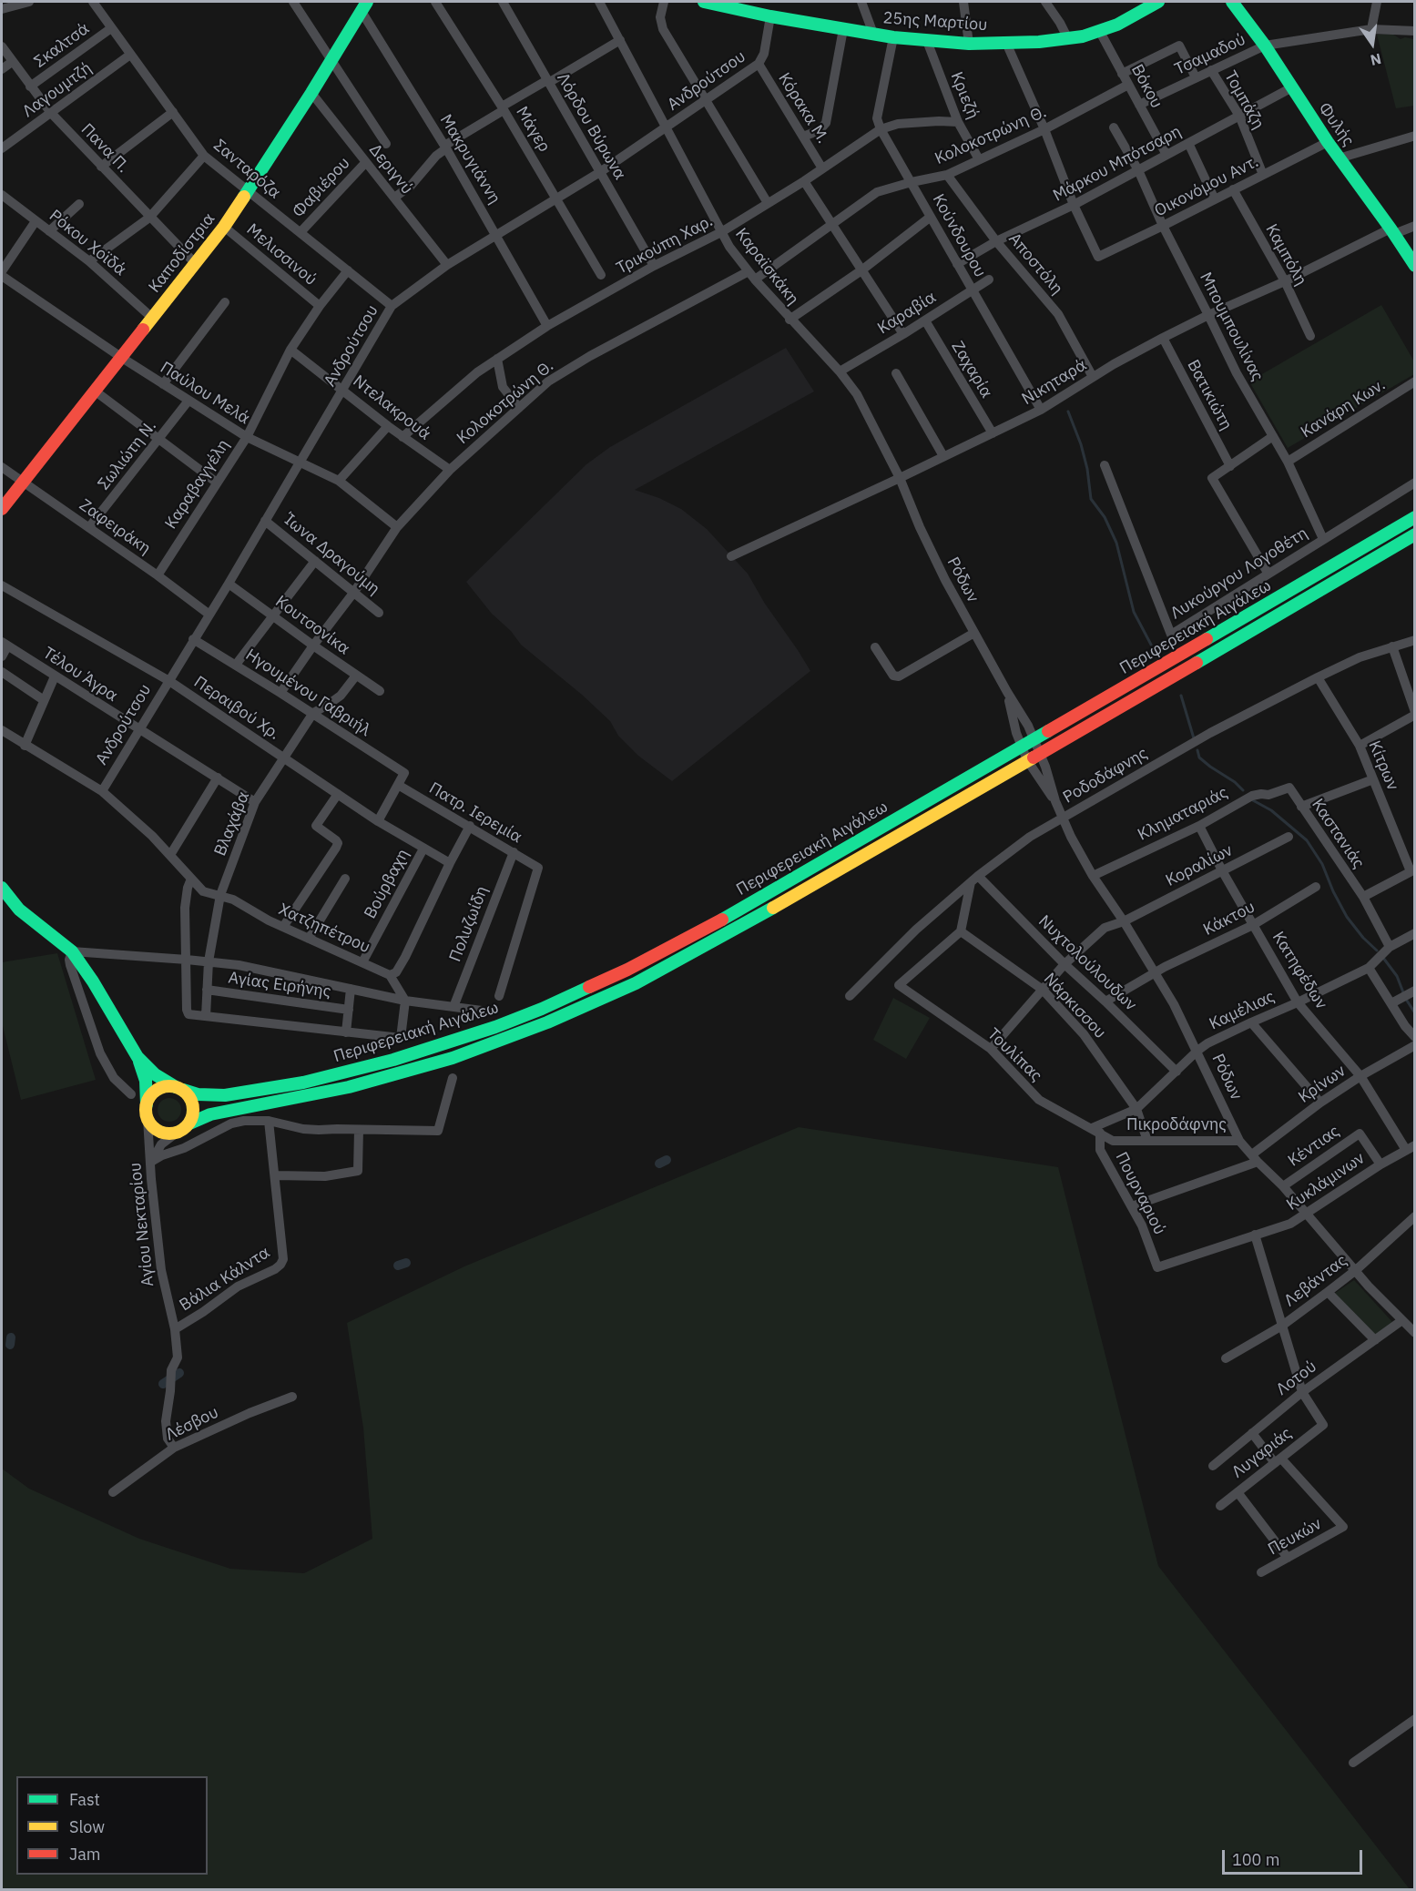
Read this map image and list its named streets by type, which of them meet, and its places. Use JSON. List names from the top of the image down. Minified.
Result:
{"streets":{"main road":["25ης Μαρτίου","Φυλής","Καποδίστρια","Περιφερειακή Αιγάλεω"],"street":["Σκαλτσά","Τσαμαδού","Ανδρούτσου","Βόκου","Λαγουμτζή","Κριεζή","Τομπάζη","Κόρακα Μ.","Λόρδου Βύρωνα","Μάγερ","Κολοκοτρώνη Θ.","Πανα Π.","Μακρυγιάννη","Μάρκου Μπότσαρη","Σανταρόζα","Δεριγνύ","Οικονόμου Αντ.","Φαβιέρου","Κούνδουρου","Ρόκου Χοϊδά","Τρικούπη Χαρ.","Μελισσινού","Καμπόλη","Αποστόλη","Καραϊσκάκη","Καραβία","Μπουμπουλίνας","Ζαχαρία","Νικηταρά","Παύλου Μελά","Βατικιώτη","Ντελακρουά","Κανάρη Κων.","Σωλιώτη Ν.","Καραβαγγέλη","Ζαφειράκη","Ίωνα Δραγούμη","Λυκούργου Λογοθέτη","Ρόδων","Κουτσονίκα","Τέλου Άγρα","Ηγουμένου Γαβριήλ","Περαιβού Χρ.","Κίτρων","Ροδοδάφνης","Πατρ. Ιερεμία","Κληματαριάς","Βλαχάβα","Καστανιάς","Κοραλίων","Βούρβαχη","Κάκτου","Πολυζωίδη","Χατζηπέτρου","Νυχτολούλουδων","Κατηφέδων","Αγίας Ειρήνης","Νάρκισσου","Καμέλιας","Τουλίπας","Κρίνων","Πικροδάφνης","Κέντιας","Κυκλάμινων","Πουρναριού","Αγίου Νεκταρίου","Βάλια Κάλντα","Λεβάντας","Λοτού","Λέσβου","Λυγαριάς","Πευκών"]},"crossings":[["25ης Μαρτίου","Ανδρούτσου"],["25ης Μαρτίου","Βόκου"],["25ης Μαρτίου","Κριεζή"],["25ης Μαρτίου","Κούνδουρου"],["Σκαλτσά","Πανα Π."],["Σκαλτσά","Σανταρόζα"],["Τσαμαδού","Βόκου"],["Τσαμαδού","Τομπάζη"],["Τσαμαδού","Φυλής"],["Ανδρούτσου","Κόρακα Μ."],["Ανδρούτσου","Λόρδου Βύρωνα"],["Ανδρούτσου","Μάγερ"],["Ανδρούτσου","Μακρυγιάννη"],["Ανδρούτσου","Σανταρόζα"],["Ανδρούτσου","Δεριγνύ"],["Ανδρούτσου","Καραϊσκάκη"],["Ανδρούτσου","Παύλου Μελά"],["Ανδρούτσου","Ντελακρουά"],["Ανδρούτσου","Ζαφειράκη"],["Ανδρούτσου","Ίωνα Δραγούμη"],["Ανδρούτσου","Κουτσονίκα"],["Ανδρούτσου","Τέλου Άγρα"],["Ανδρούτσου","Ηγουμένου Γαβριήλ"],["Ανδρούτσου","Περαιβού Χρ."],["Ανδρούτσου","Χατζηπέτρου"],["Βόκου","Κολοκοτρώνη Θ."],["Βόκου","Μάρκου Μπότσαρη"],["Λαγουμτζή","Πανα Π."],["Λαγουμτζή","Σανταρόζα"],["Κριεζή","Κολοκοτρώνη Θ."],["Κριεζή","Τρικούπη Χαρ."],["Τομπάζη","Μάρκου Μπότσαρη"],["Τομπάζη","Οικονόμου Αντ."],["Κόρακα Μ.","Τρικούπη Χαρ."],["Φυλής","Μάρκου Μπότσαρη"],["Φυλής","Οικονόμου Αντ."],["Φυλής","Νικηταρά"],["Λόρδου Βύρωνα","Τρικούπη Χαρ."],["Κολοκοτρώνη Θ.","Κούνδουρου"],["Κολοκοτρώνη Θ.","Αποστόλη"],["Κολοκοτρώνη Θ.","Καραϊσκάκη"],["Κολοκοτρώνη Θ.","Παύλου Μελά"],["Κολοκοτρώνη Θ.","Ντελακρουά"],["Κολοκοτρώνη Θ.","Ίωνα Δραγούμη"],["Κολοκοτρώνη Θ.","Κουτσονίκα"],["Κολοκοτρώνη Θ.","Ηγουμένου Γαβριήλ"],["Πανα Π.","Καποδίστρια"],["Μακρυγιάννη","Τρικούπη Χαρ."],["Μακρυγιάννη","Καποδίστρια"],["Μάρκου Μπότσαρη","Οικονόμου Αντ."],["Μάρκου Μπότσαρη","Κούνδουρου"],["Μάρκου Μπότσαρη","Αποστόλη"],["Μάρκου Μπότσαρη","Μπουμπουλίνας"],["Σανταρόζα","Φαβιέρου"],["Σανταρόζα","Καποδίστρια"],["Σανταρόζα","Καραβαγγέλη"],["Δεριγνύ","Φαβιέρου"],["Δεριγνύ","Καποδίστρια"],["Οικονόμου Αντ.","Καμπόλη"],["Οικονόμου Αντ.","Μπουμπουλίνας"],["Κούνδουρου","Τρικούπη Χαρ."],["Κούνδουρου","Καραβία"],["Κούνδουρου","Νικηταρά"],["Ρόκου Χοϊδά","Καποδίστρια"],["Τρικούπη Χαρ.","Καραϊσκάκη"],["Τρικούπη Χαρ.","Ντελακρουά"],["Καποδίστρια","Μελισσινού"],["Καποδίστρια","Παύλου Μελά"],["Καποδίστρια","Ζαφειράκη"],["Μελισσινού","Καραβαγγέλη"],["Καμπόλη","Νικηταρά"],["Αποστόλη","Νικηταρά"],["Καραϊσκάκη","Καραβία"],["Καραϊσκάκη","Νικηταρά"],["Καραϊσκάκη","Ρόδων"],["Καραβία","Ζαχαρία"],["Μπουμπουλίνας","Νικηταρά"],["Μπουμπουλίνας","Κανάρη Κων."],["Μπουμπουλίνας","Λυκούργου Λογοθέτη"],["Ζαχαρία","Νικηταρά"],["Νικηταρά","Βατικιώτη"],["Νικηταρά","Ρόδων"],["Παύλου Μελά","Σωλιώτη Ν."],["Παύλου Μελά","Καραβαγγέλη"],["Ντελακρουά","Καραβαγγέλη"],["Σωλιώτη Ν.","Ζαφειράκη"],["Καραβαγγέλη","Ζαφειράκη"],["Ρόδων","Περιφερειακή Αιγάλεω"],["Ρόδων","Ροδοδάφνης"],["Ρόδων","Κληματαριάς"],["Ρόδων","Κοραλίων"],["Ρόδων","Κάκτου"],["Ρόδων","Καμέλιας"],["Ρόδων","Κρίνων"],["Ρόδων","Πικροδάφνης"],["Ρόδων","Κέντιας"],["Ρόδων","Κυκλάμινων"],["Ρόδων","Λεβάντας"],["Ρόδων","Λοτού"],["Κουτσονίκα","Βλαχάβα"],["Περιφερειακή Αιγάλεω","Αγίου Νεκταρίου"],["Τέλου Άγρα","Βλαχάβα"],["Ηγουμένου Γαβριήλ","Πατρ. Ιερεμία"],["Ηγουμένου Γαβριήλ","Βλαχάβα"],["Περαιβού Χρ.","Βλαχάβα"],["Περαιβού Χρ.","Βούρβαχη"],["Κίτρων","Ροδοδάφνης"],["Ροδοδάφνης","Νυχτολούλουδων"],["Πατρ. Ιερεμία","Πολυζωίδη"],["Κληματαριάς","Καστανιάς"],["Κληματαριάς","Κατηφέδων"],["Βλαχάβα","Χατζηπέτρου"],["Βλαχάβα","Αγίας Ειρήνης"],["Καστανιάς","Καμέλιας"],["Κοραλίων","Νυχτολούλουδων"],["Κοραλίων","Κατηφέδων"],["Κοραλίων","Νάρκισσου"],["Κοραλίων","Τουλίπας"],["Βούρβαχη","Χατζηπέτρου"],["Κάκτου","Νυχτολούλουδων"],["Κάκτου","Κατηφέδων"],["Νυχτολούλουδων","Καμέλιας"],["Κατηφέδων","Καμέλιας"],["Κατηφέδων","Κρίνων"],["Κατηφέδων","Κυκλάμινων"],["Νάρκισσου","Καμέλιας"],["Νάρκισσου","Τουλίπας"],["Νάρκισσου","Πικροδάφνης"],["Καμέλιας","Τουλίπας"],["Καμέλιας","Πουρναριού"],["Τουλίπας","Πικροδάφνης"],["Τουλίπας","Πουρναριού"],["Κρίνων","Πουρναριού"],["Κέντιας","Κυκλάμινων"],["Κυκλάμινων","Πουρναριού"],["Αγίου Νεκταρίου","Βάλια Κάλντα"],["Αγίου Νεκταρίου","Λέσβου"],["Λοτού","Λυγαριάς"],["Λυγαριάς","Πευκών"]],"legend":["Fast","Slow","Jam"],"scale_bar":"100 m","north":"bottom"}
